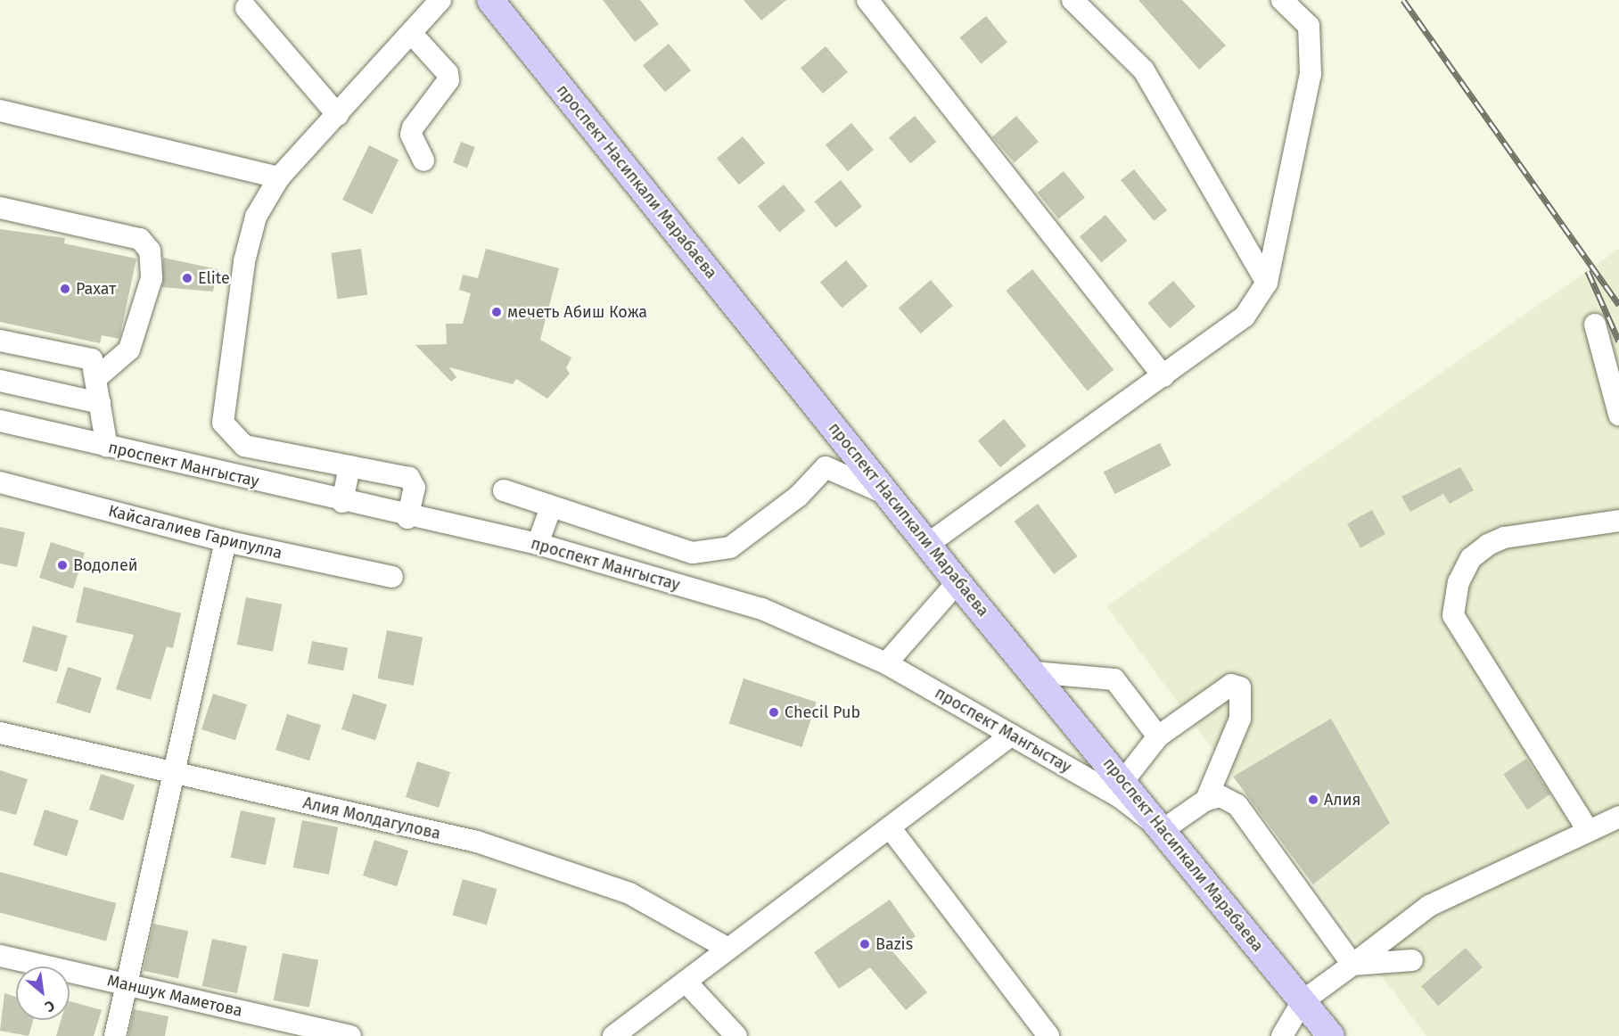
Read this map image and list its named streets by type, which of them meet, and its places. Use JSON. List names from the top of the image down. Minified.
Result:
{"streets":{"main road":["проспект Насипкали Марабаева"],"street":["проспект Мангыстау","Кайсагалиев Гарипулла","Алия Молдагулова","Маншук Маметова"]},"crossings":[["проспект Насипкали Марабаева","проспект Мангыстау"]],"places":["Elite","Рахат","мечеть Абиш Кожа","Водолей","Checil Pub","Алия","Bazis"],"north":"bottom right"}
